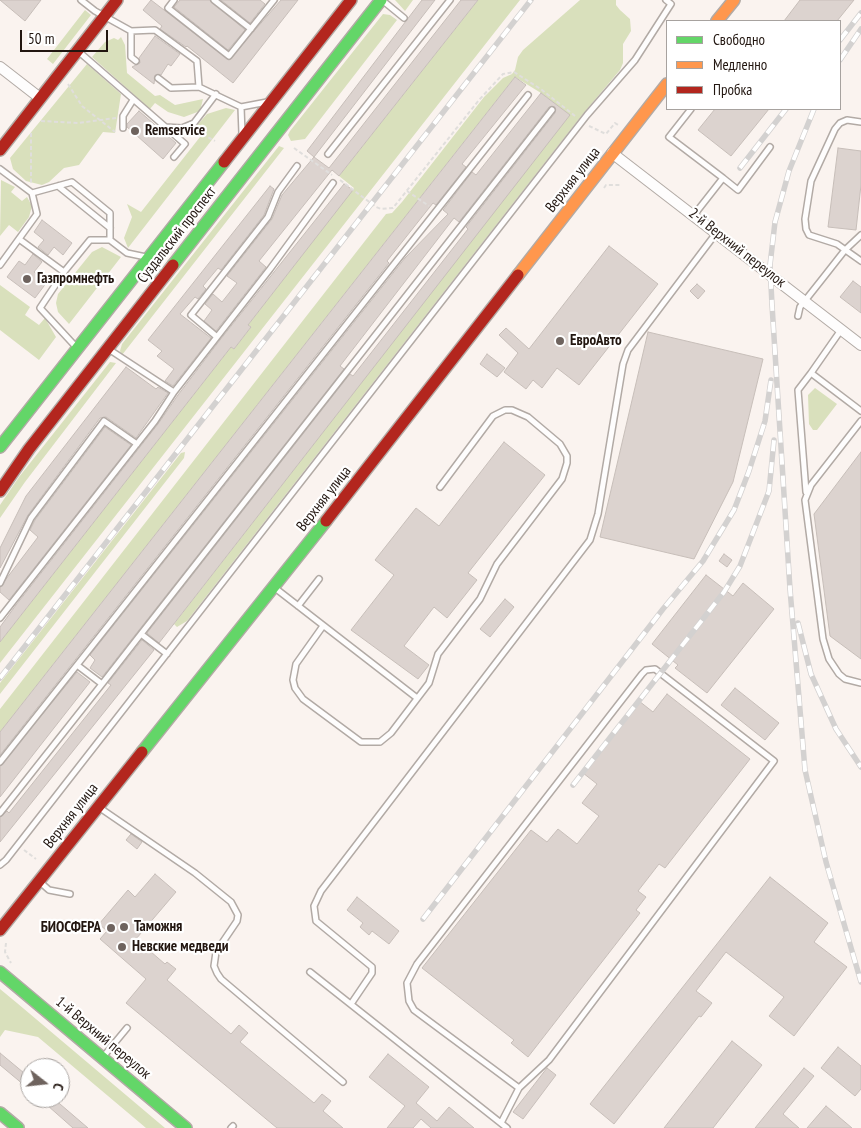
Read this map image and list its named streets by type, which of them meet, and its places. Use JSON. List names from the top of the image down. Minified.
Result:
{"streets":{"main road":["Верхняя улица","Суздальский проспект","1-й Верхний переулок"],"street":["2-й Верхний переулок"]},"crossings":[["Верхняя улица","2-й Верхний переулок"]],"places":["Remservice","Газпромнефть","ЕвроАвто","Таможня","БИОСФЕРА","Невские медведи"],"legend":["Свободно","Медленно","Пробка"],"scale_bar":"50 m","north":"right"}
